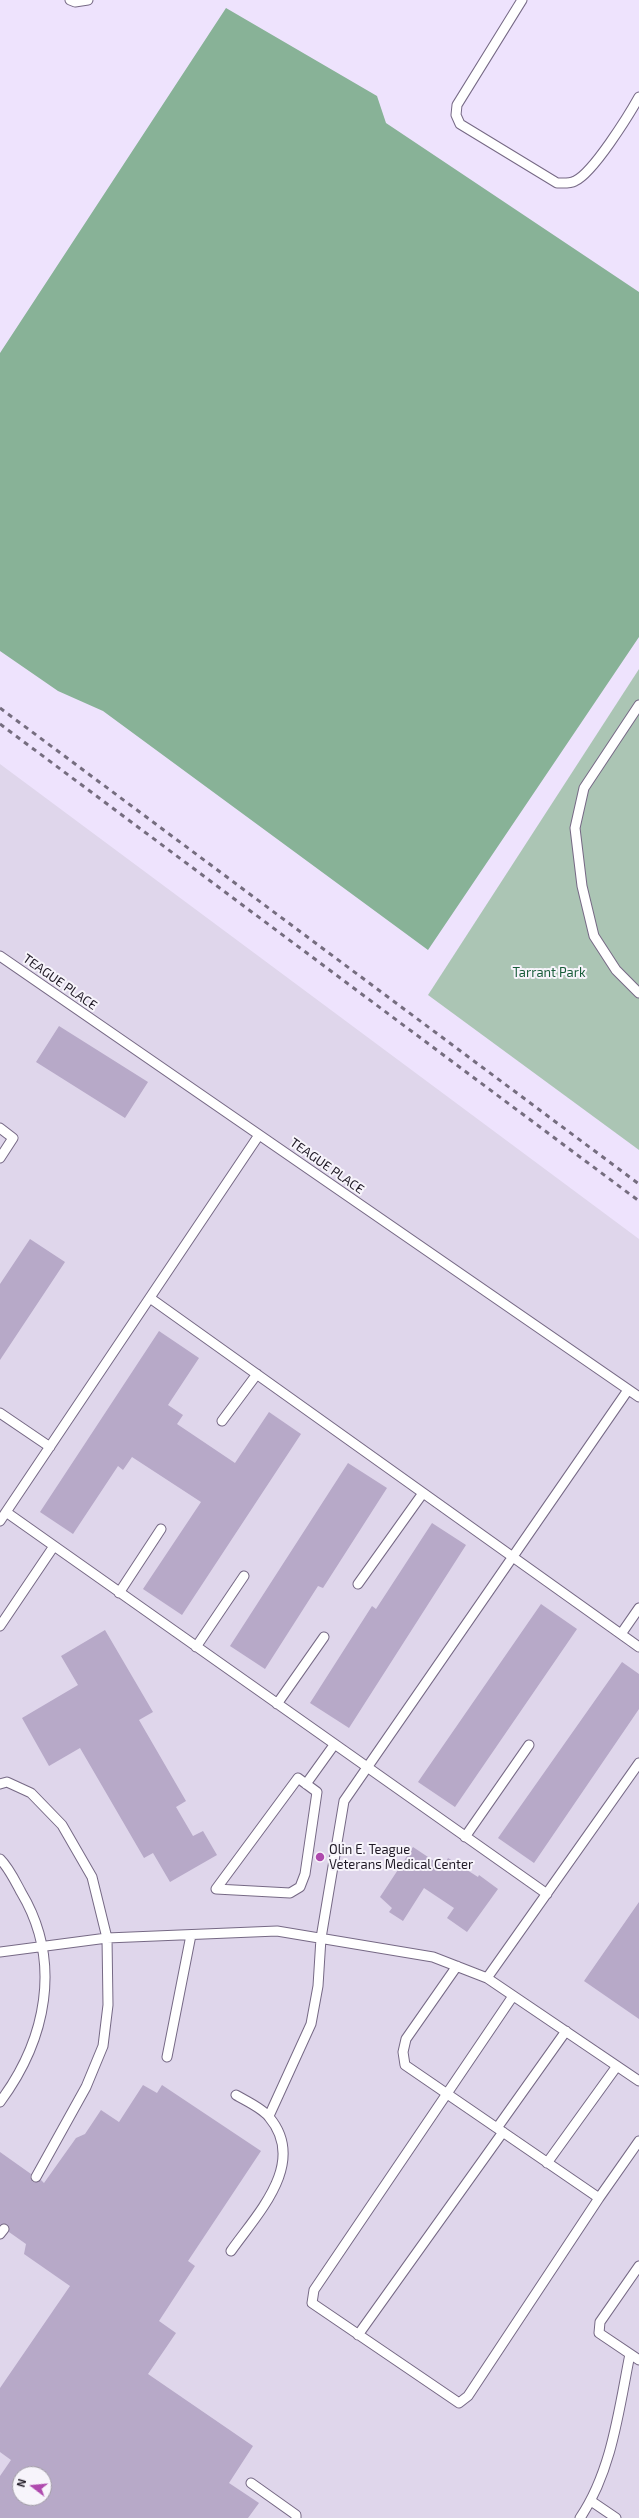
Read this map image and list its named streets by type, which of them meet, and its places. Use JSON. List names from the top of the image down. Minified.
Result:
{"streets":{"lane":["TEAGUE PLACE"]},"parks":["Tarrant Park"],"places":["Olin E. Teague Veterans Medical Center"],"north":"left"}
